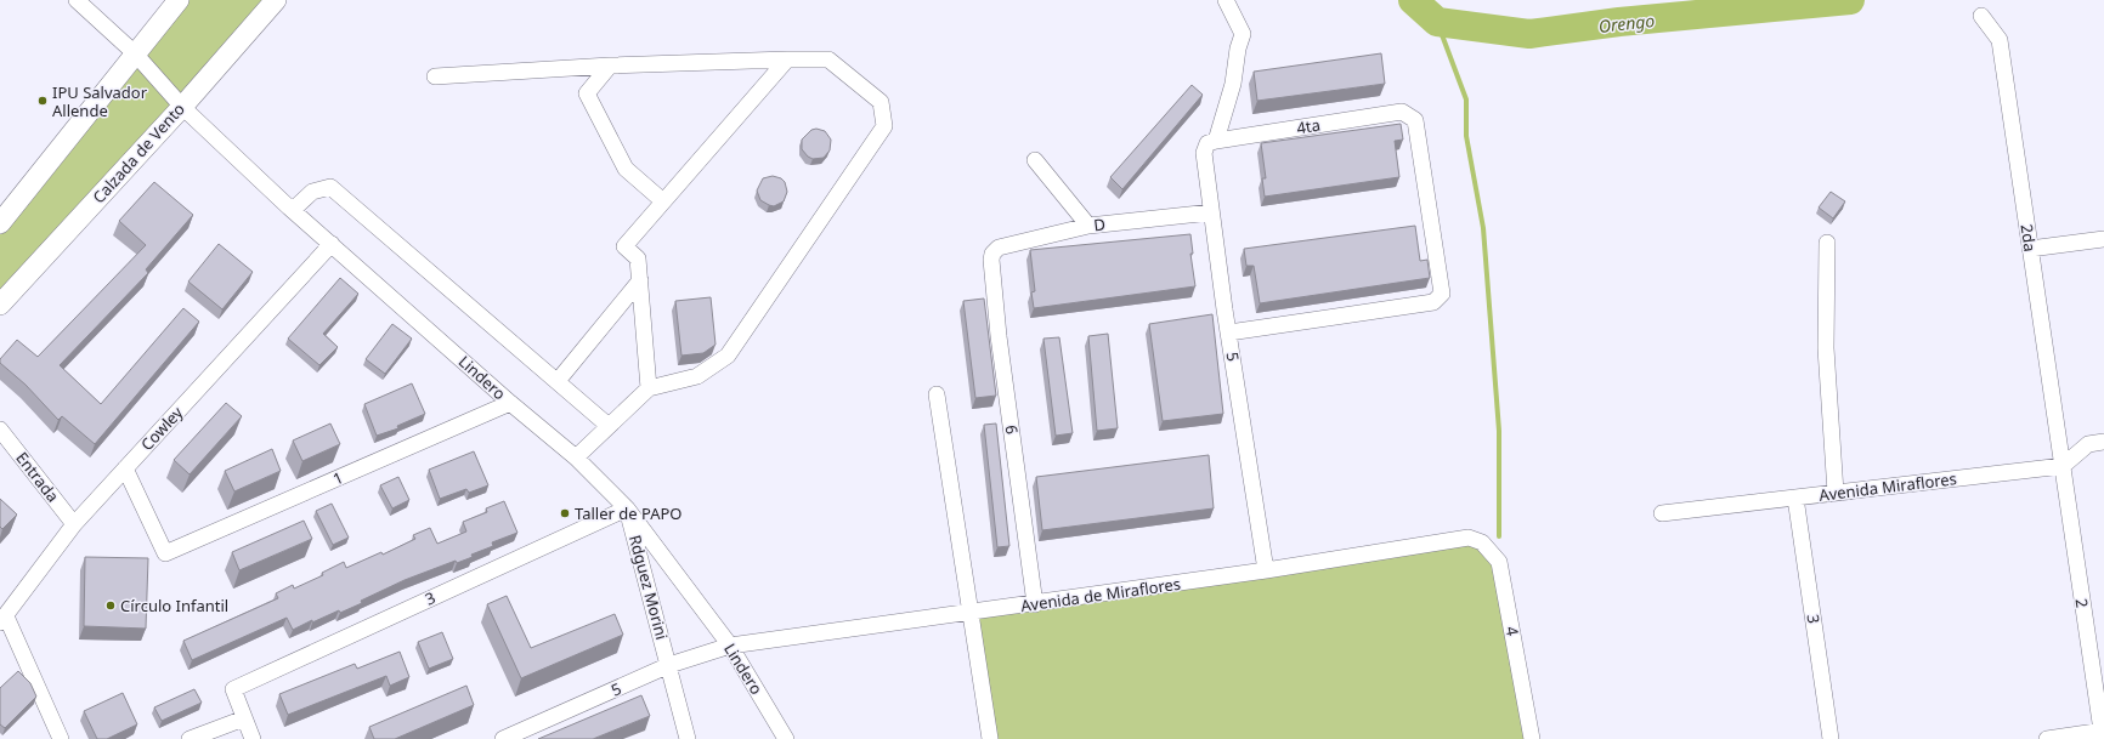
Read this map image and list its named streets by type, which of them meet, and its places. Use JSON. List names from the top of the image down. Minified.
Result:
{"streets":{"main road":["Calzada de Vento"],"street":["4ta","D","2da","5","Lindero","Cowley","6","Entrada","1","Avenida Miraflores","Rdguez Morini","Avenida de Miraflores","3","2","4"]},"crossings":[["4ta","5"],["Calzada de Vento","Lindero"],["D","5"],["D","6"],["2da","Avenida Miraflores"],["2da","2"],["5","Lindero"],["5","Rdguez Morini"],["5","Avenida de Miraflores"],["Lindero","Cowley"],["Lindero","1"],["Lindero","Rdguez Morini"],["Lindero","Avenida de Miraflores"],["Lindero","3"],["Cowley","Entrada"],["Cowley","1"],["6","Avenida de Miraflores"],["Avenida Miraflores","3"],["Avenida Miraflores","2"],["Rdguez Morini","3"],["Avenida de Miraflores","4"]],"water":["Orengo"],"places":["IPU Salvador Allende","Taller de PAPO","Círculo Infantil"]}
